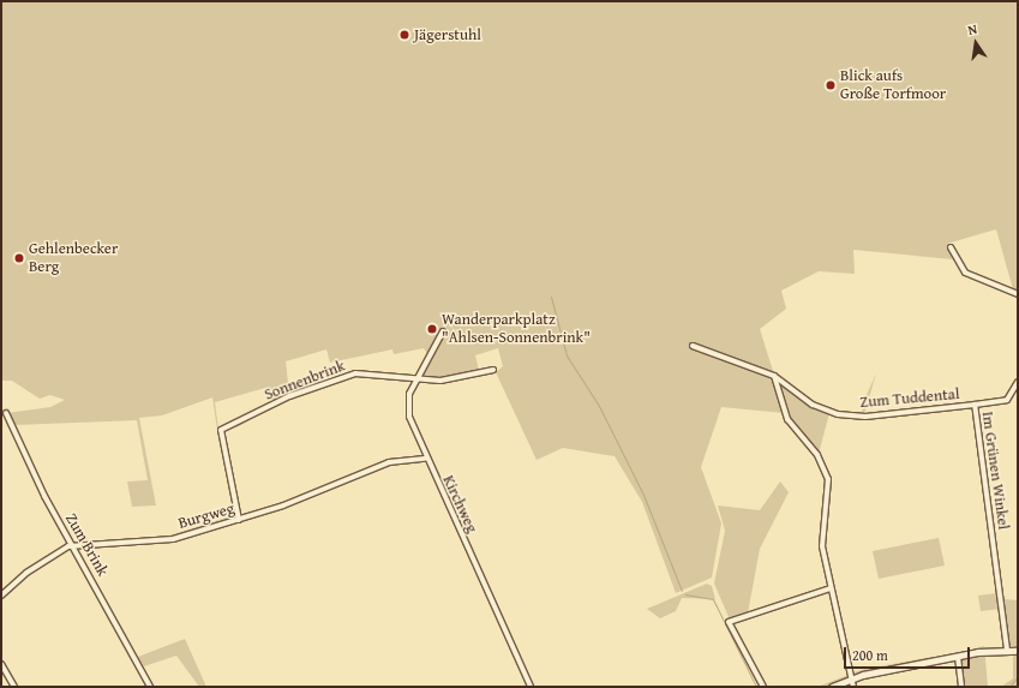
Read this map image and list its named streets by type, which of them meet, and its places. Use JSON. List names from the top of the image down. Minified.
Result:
{"streets":{"street":["Sonnenbrink","Zum Tuddental","Im Grünen Winkel","Kirchweg","Burgweg","Zum Brink"]},"crossings":[["Sonnenbrink","Kirchweg"],["Sonnenbrink","Burgweg"],["Zum Tuddental","Im Grünen Winkel"],["Kirchweg","Burgweg"],["Burgweg","Zum Brink"]],"places":["Jägerstuhl","Blick aufs Große Torfmoor","Gehlenbecker Berg","Wanderparkplatz \"Ahlsen-Sonnenbrink\""],"scale_bar":"200 m","north":"top"}
